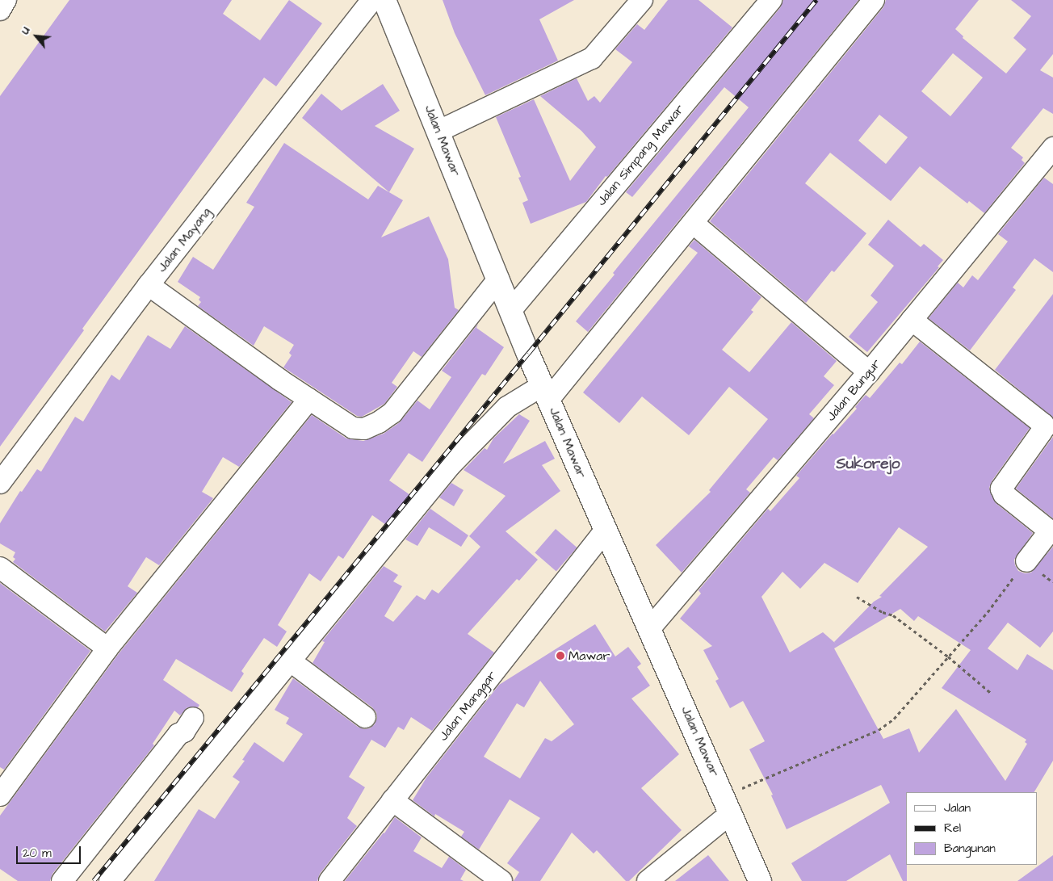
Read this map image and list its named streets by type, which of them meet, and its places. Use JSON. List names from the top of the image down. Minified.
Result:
{"streets":{"main road":["Jalan Mawar"],"street":["Jalan Simpang Mawar","Jalan Mayang","Jalan Bungur","Jalan Manggar"]},"crossings":[["Jalan Mawar","Jalan Simpang Mawar"],["Jalan Mawar","Jalan Bungur"],["Jalan Mawar","Jalan Manggar"]],"districts":["Sukorejo"],"places":["Mawar"],"legend":["Jalan","Rel","Bangunan"],"scale_bar":"20 m","north":"top left"}
